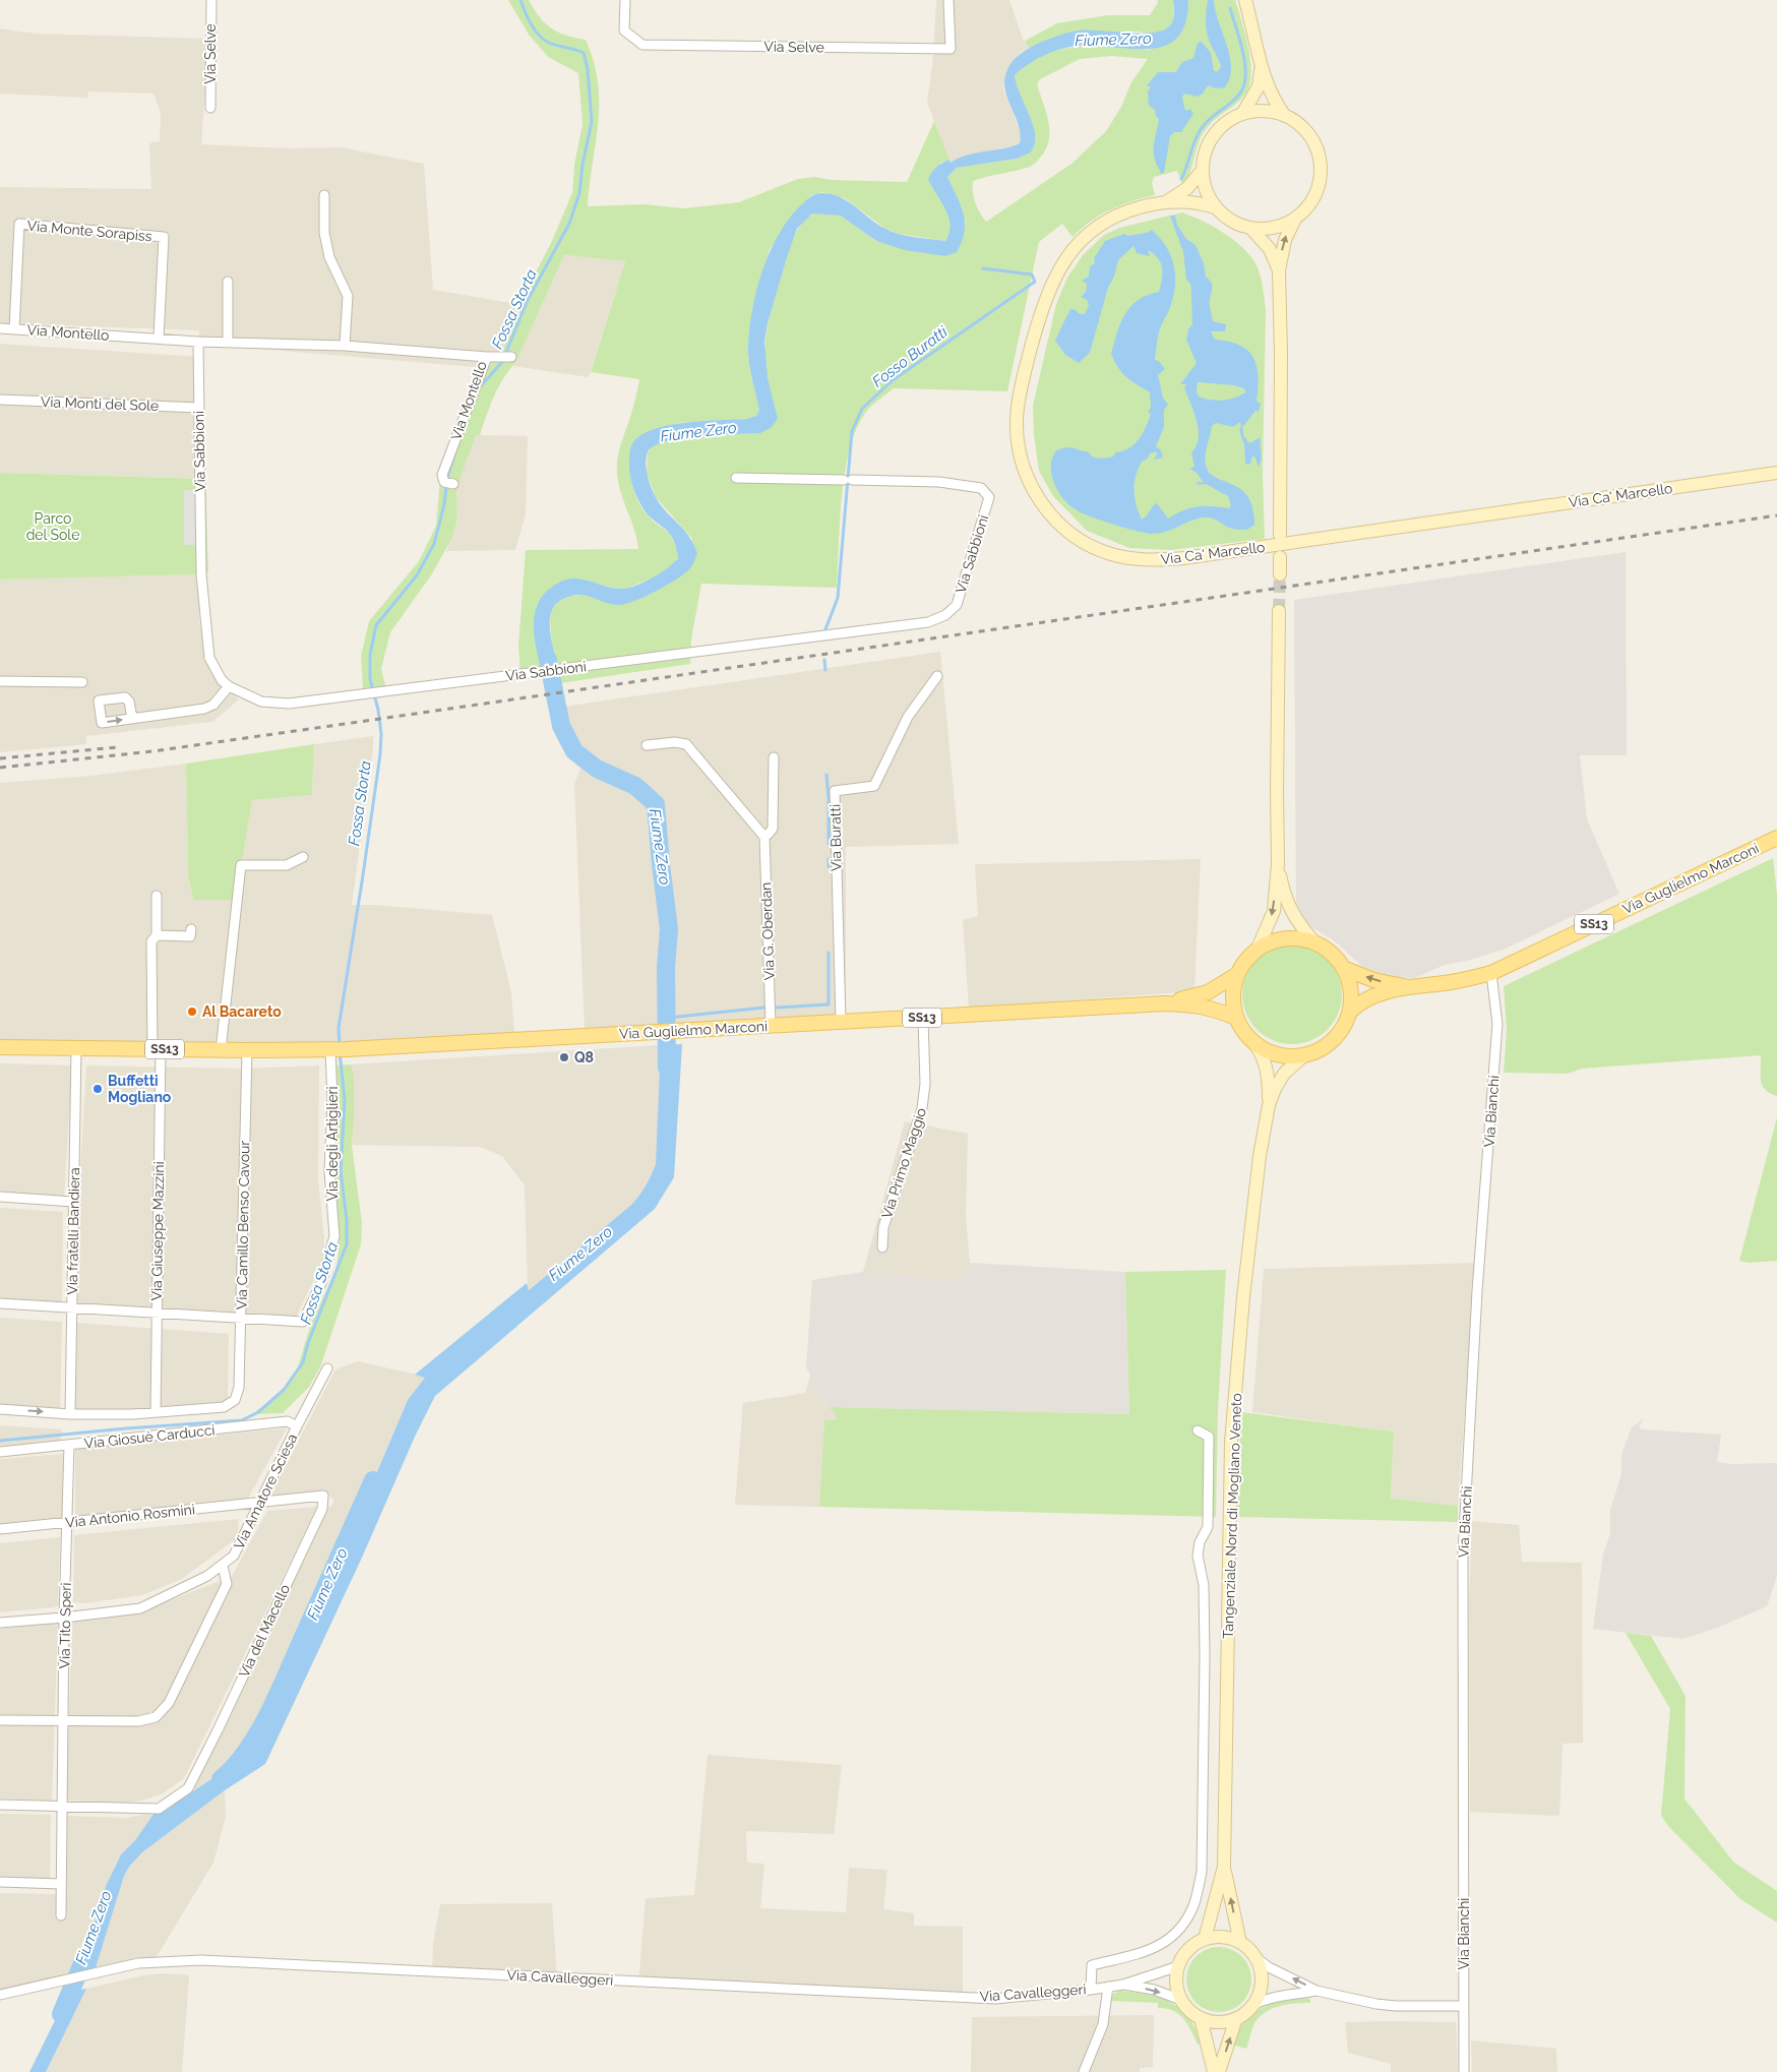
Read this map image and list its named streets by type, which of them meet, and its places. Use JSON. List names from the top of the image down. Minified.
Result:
{"streets":{"main road":["Via Ca' Marcello","Via Guglielmo Marconi","SS13","Tangenziale Nord di Mogliano Veneto"],"street":["Via Selve","Via Monte Sorapiss","Via Montello","Via Monti del Sole","Via Sabbioni","Via Buratti","Via G. Oberdan","Via Bianchi","Via degli Artiglieri","Via Primo Maggio","Via Camillo Benso Cavour","Via fratelli Bandiera","Via Giuseppe Mazzini","Via Giosuè Carducci","Via Amatore Sciesa","Via Antonio Rosmini","Via Tito Speri","Via del Macello","Via Cavalleggeri"]},"crossings":[["Via Monte Sorapiss","Via Montello"],["Via Montello","Via Sabbioni"],["Via Monti del Sole","Via Sabbioni"],["Via Buratti","Via Guglielmo Marconi"],["Via Guglielmo Marconi","Via G. Oberdan"],["Via Guglielmo Marconi","Via Bianchi"],["Via Guglielmo Marconi","Via degli Artiglieri"],["Via Guglielmo Marconi","Via Primo Maggio"],["Via Guglielmo Marconi","Via Camillo Benso Cavour"],["Via Guglielmo Marconi","Via fratelli Bandiera"],["Via Guglielmo Marconi","Via Giuseppe Mazzini"],["Via Guglielmo Marconi","Tangenziale Nord di Mogliano Veneto"],["Via degli Artiglieri","Via Camillo Benso Cavour"],["Via Camillo Benso Cavour","Via Giuseppe Mazzini"],["Via Giosuè Carducci","Via Amatore Sciesa"],["Via Giosuè Carducci","Via Tito Speri"],["Via Amatore Sciesa","Via Antonio Rosmini"],["Via Amatore Sciesa","Via Tito Speri"],["Via Amatore Sciesa","Via del Macello"],["Via Antonio Rosmini","Via Tito Speri"],["Via Antonio Rosmini","Via del Macello"],["Via Tito Speri","Via del Macello"]],"water":["Fiume Zero","Fossa Storta","Fosso Buratti"],"parks":["Parco del Sole"],"places":["Al Bacareto","Q8","Buffetti Mogliano"]}
